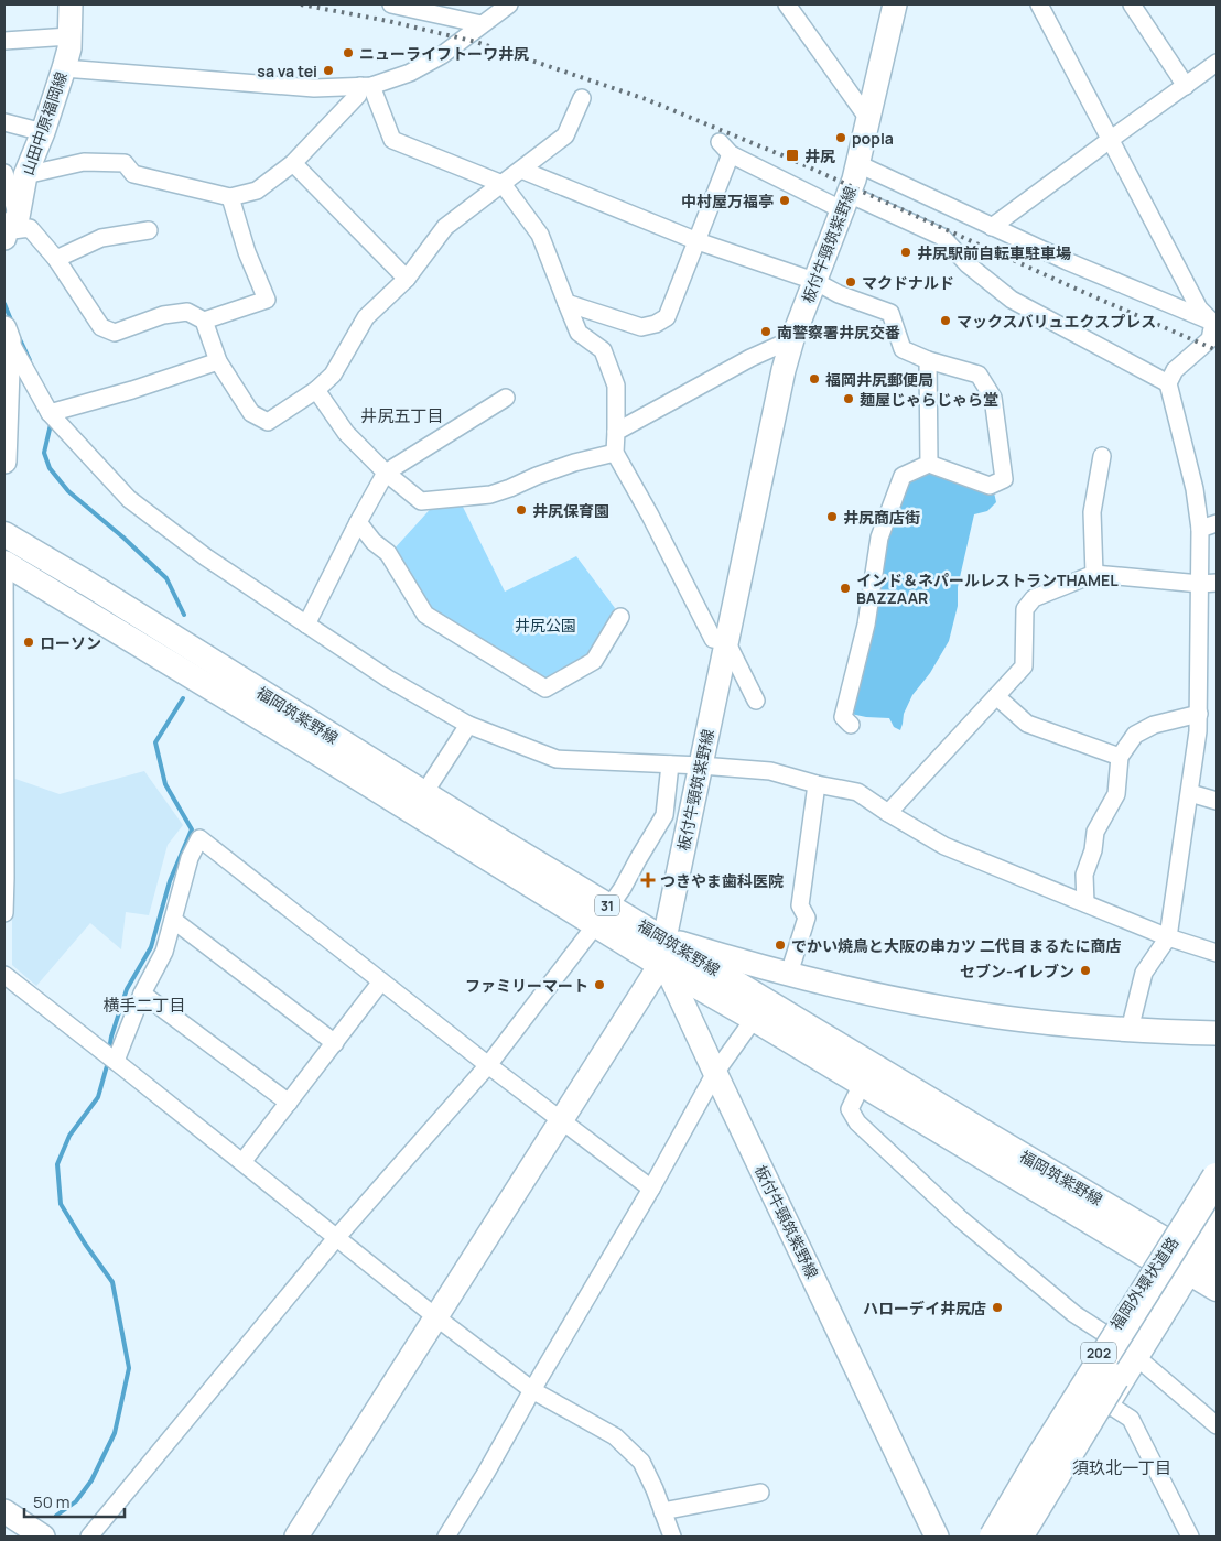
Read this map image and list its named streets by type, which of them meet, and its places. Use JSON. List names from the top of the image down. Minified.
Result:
{"streets":{"highway":["福岡外環状道路","202"],"main road":["山田中原福岡線","板付牛頸筑紫野線","福岡筑紫野線","31"]},"crossings":[["板付牛頸筑紫野線","福岡筑紫野線"],["福岡筑紫野線","福岡外環状道路"]],"districts":["井尻五丁目","横手二丁目","須玖北一丁目"],"parks":["井尻公園"],"places":{"other":["ニューライフトーワ井尻","sa va tei","popla","中村屋万福亭","井尻駅前自転車駐車場","マクドナルド","マックスバリュエクスプレス","南警察署井尻交番","福岡井尻郵便局","麺屋じゃらじゃら堂","井尻保育園","井尻商店街","インド＆ネパールレストランTHAMEL BAZZAAR","ローソン","でかい焼鳥と大阪の串カツ 二代目 まるたに商店","セブン-イレブン","ファミリーマート","ハローデイ井尻店"],"transit":["井尻"],"health":["つきやま歯科医院"]},"scale_bar":"50 m"}
